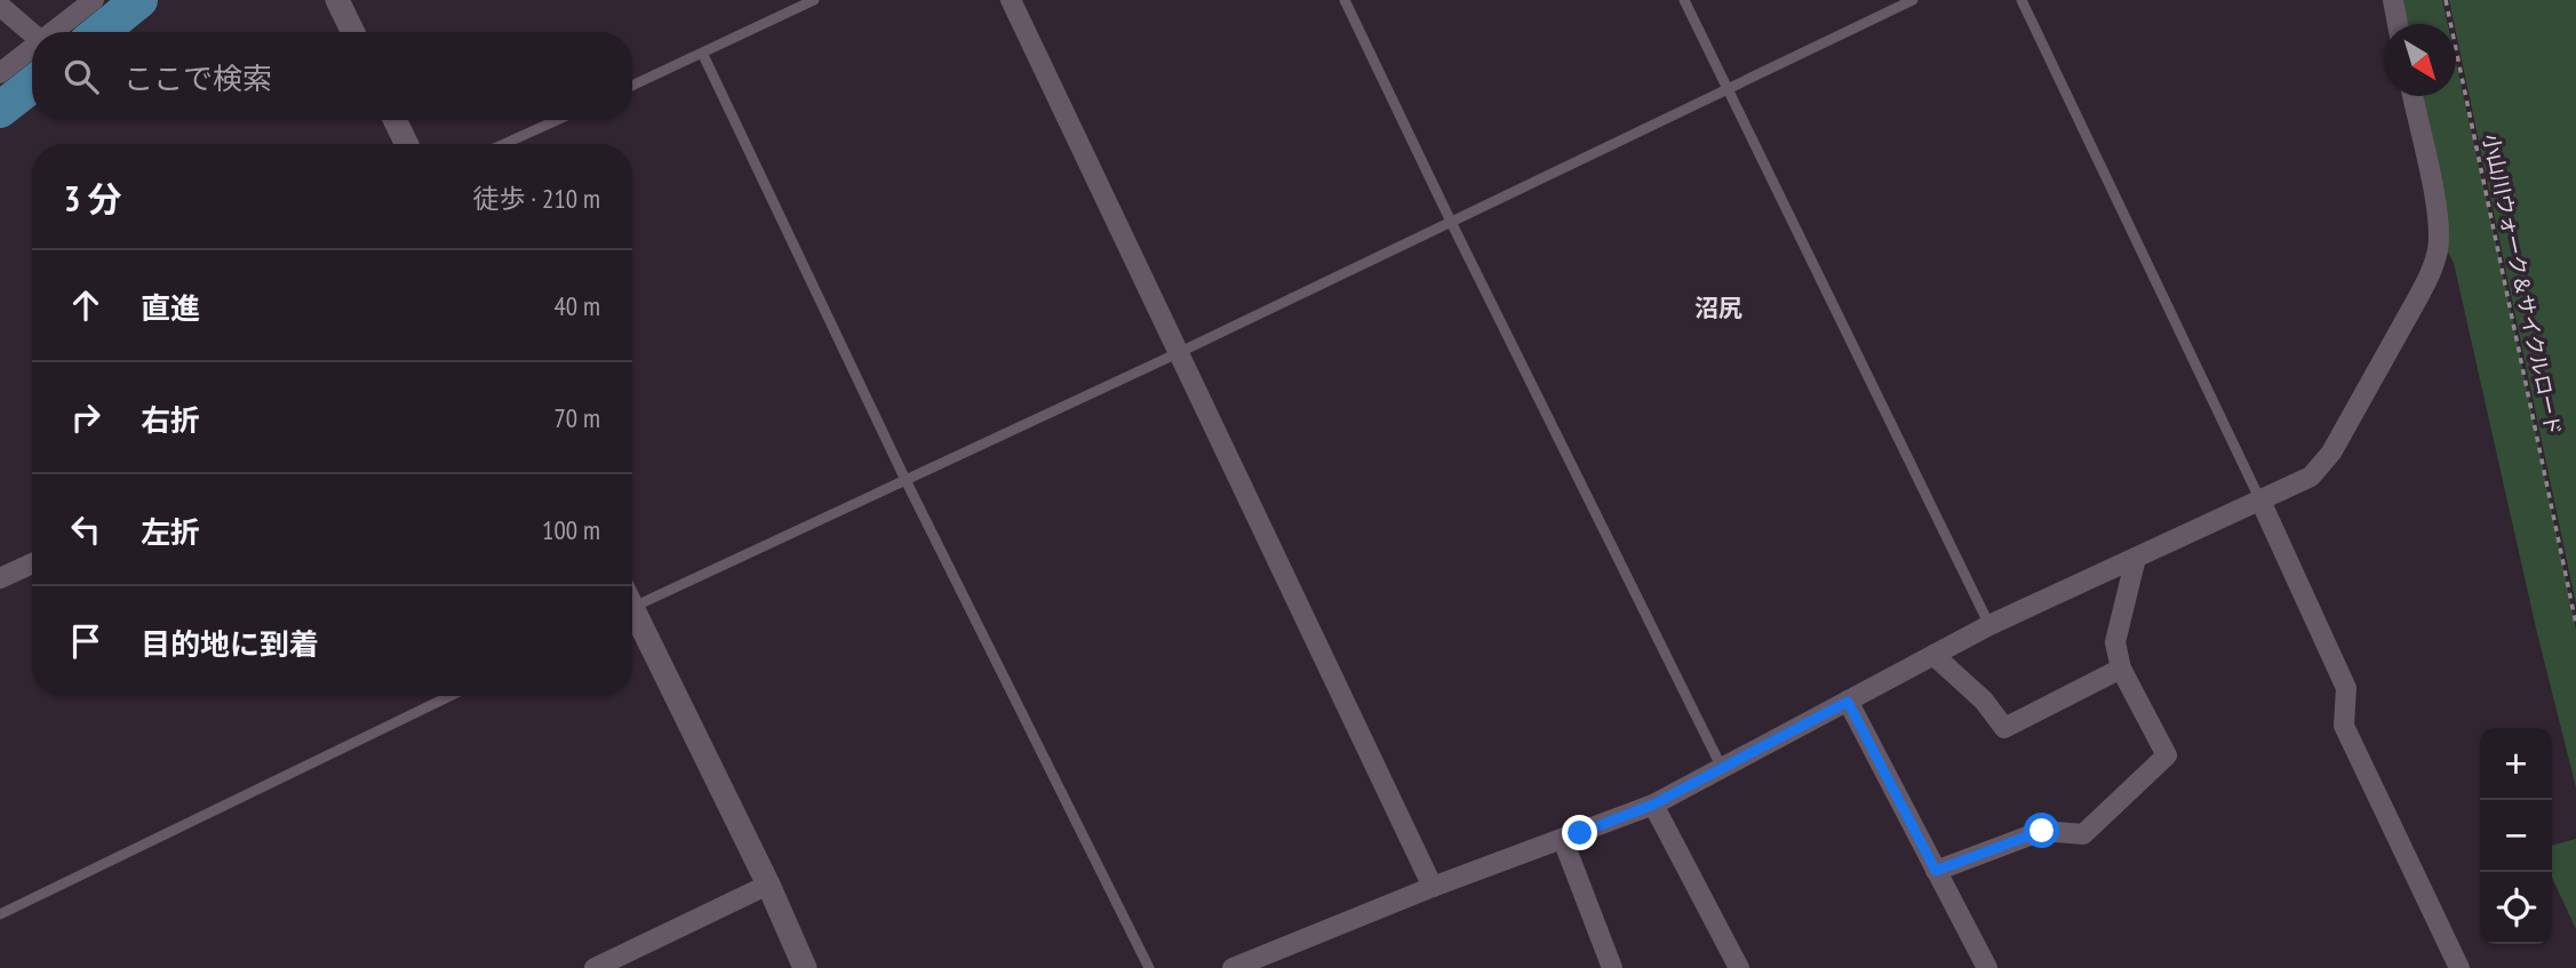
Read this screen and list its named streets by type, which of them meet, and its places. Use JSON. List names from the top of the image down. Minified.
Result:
{"streets":{"path":["小山川ウォーク＆サイクルロード"]},"districts":["沼尻"],"north":"bottom right","page":{"search":"ここで検索","heading":["3 分","徒歩 · 210 m"],"list":[["直進","40 m"],["右折","70 m"],["左折","100 m"],"目的地に到着"],"map_buttons":["+","−"]}}
